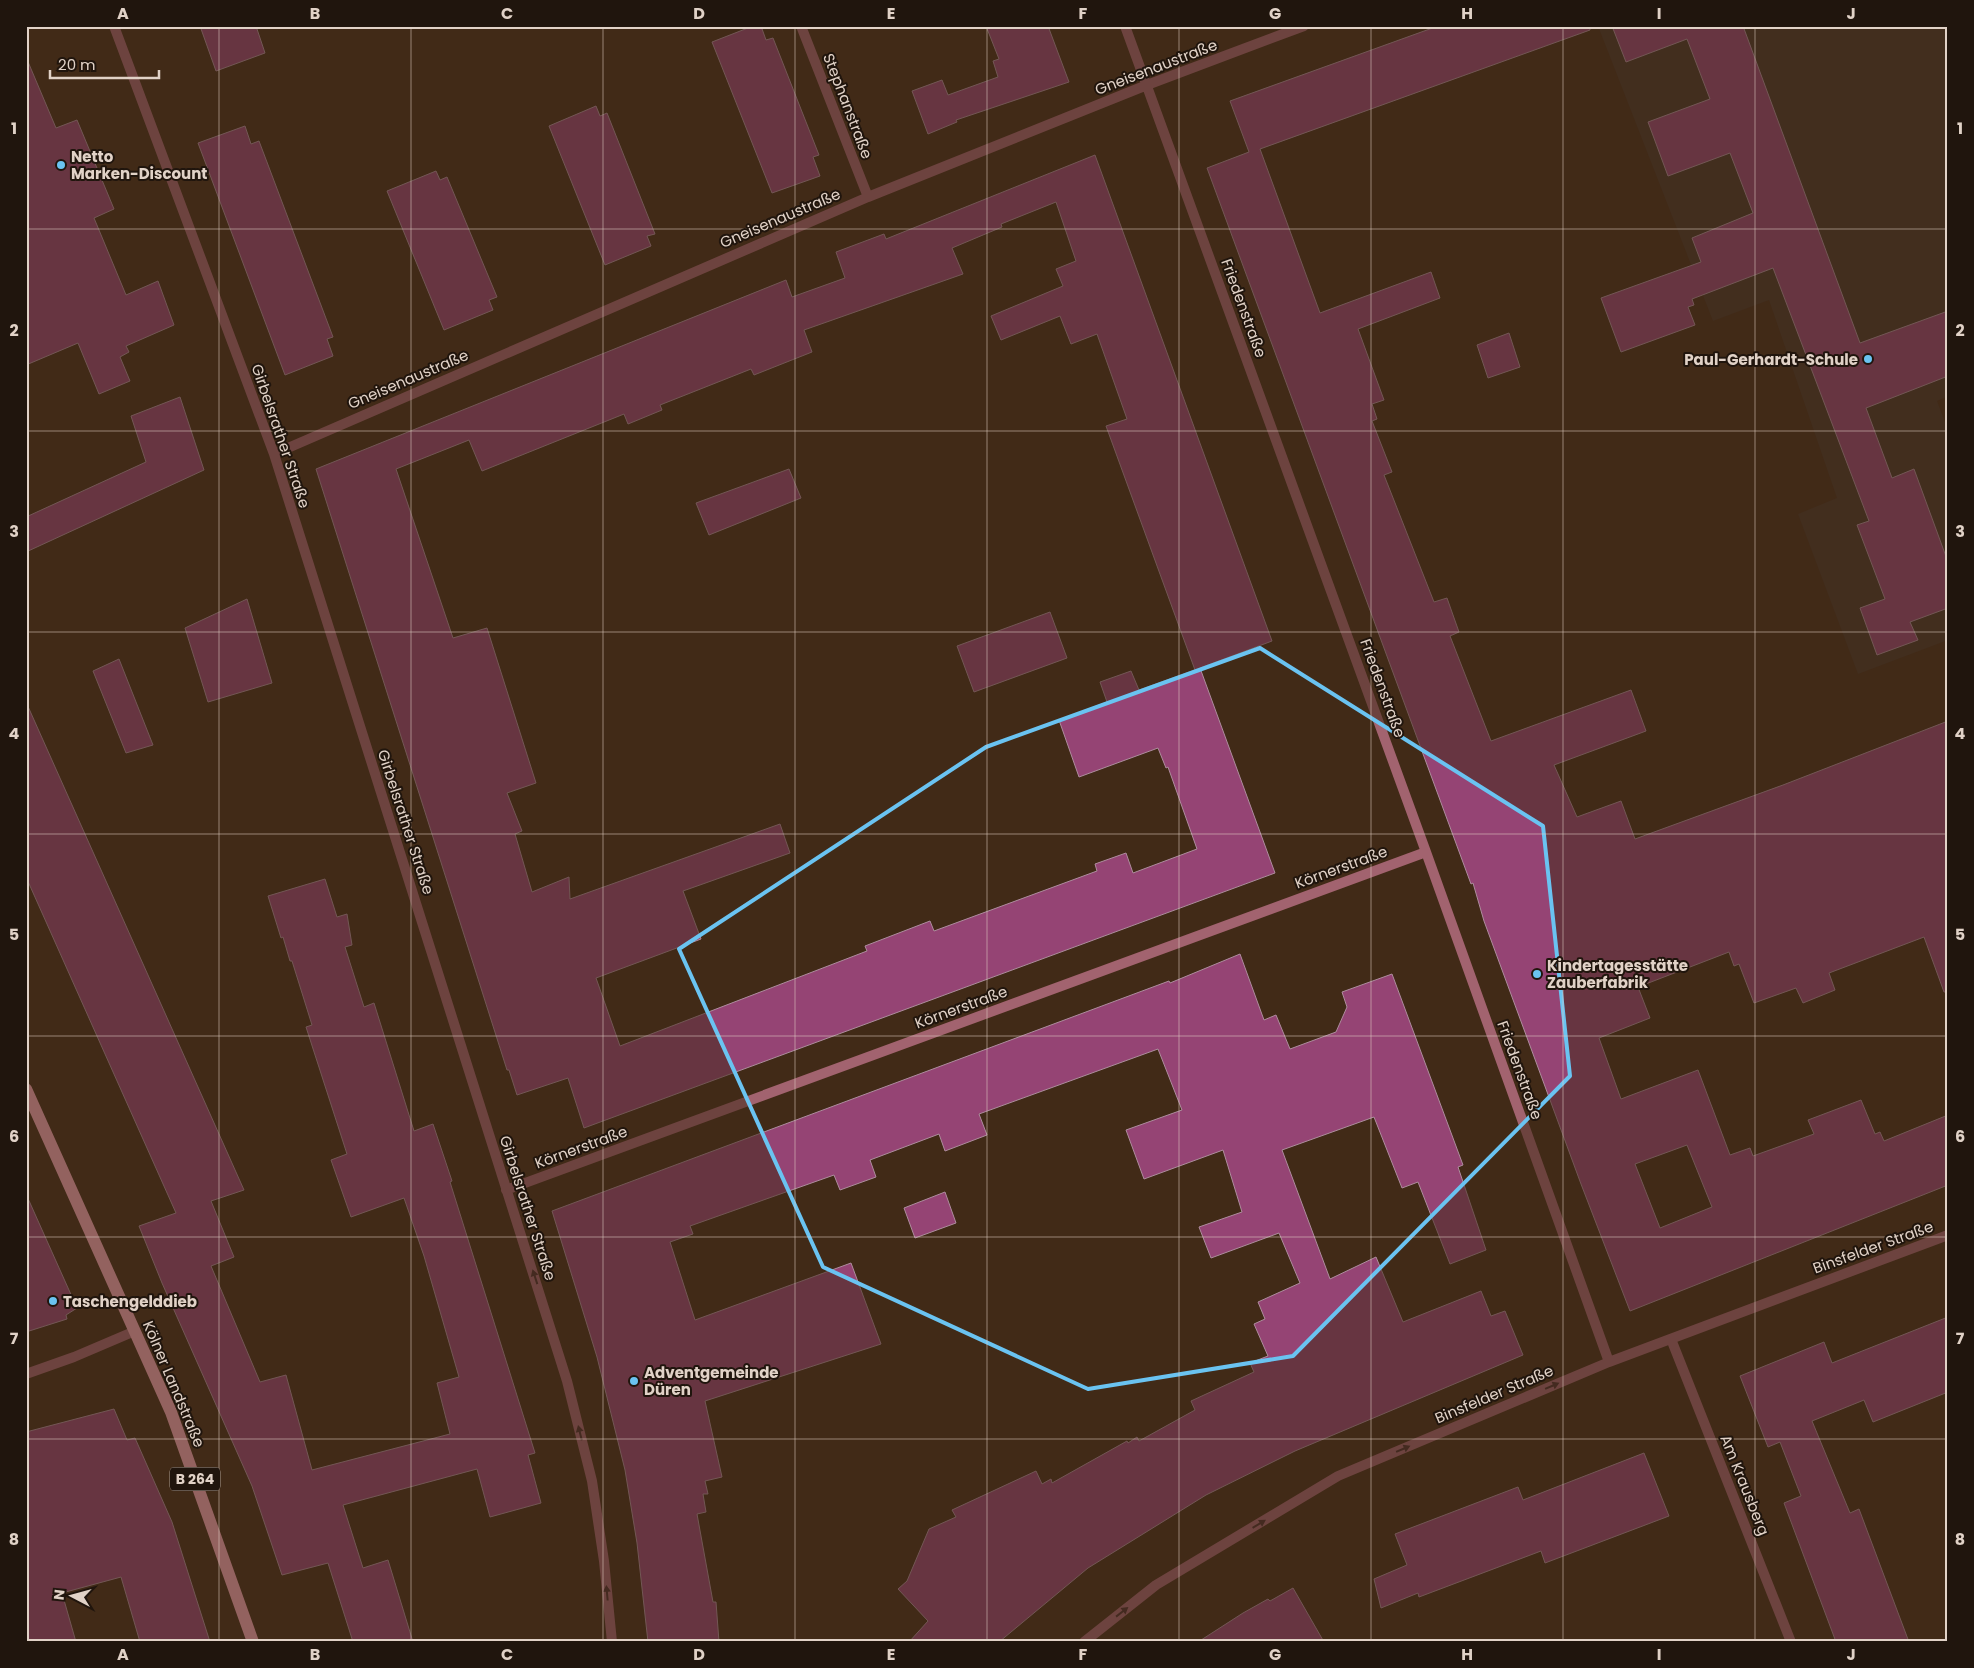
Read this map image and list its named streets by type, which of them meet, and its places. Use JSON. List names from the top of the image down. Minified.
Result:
{"streets":{"main road":["Kölner Landstraße","B 264"],"street":["Gneisenaustraße","Stephanstraße","Friedenstraße","Girbelsrather Straße","Körnerstraße","Binsfelder Straße","Am Krausberg"]},"crossings":[["Gneisenaustraße","Stephanstraße"],["Gneisenaustraße","Friedenstraße"],["Gneisenaustraße","Girbelsrather Straße"],["Friedenstraße","Körnerstraße"],["Friedenstraße","Binsfelder Straße"],["Girbelsrather Straße","Körnerstraße"],["Binsfelder Straße","Am Krausberg"]],"one_way":["Binsfelder Straße"],"places":["Netto Marken-Discount","Paul-Gerhardt-Schule","Kindertagesstätte Zauberfabrik","Taschengelddieb","Adventgemeinde Düren"],"scale_bar":"20 m","north":"left","grid":{"columns":["A","B","C","D","E","F","G","H","I","J"],"rows":["1","2","3","4","5","6","7","8"]}}
